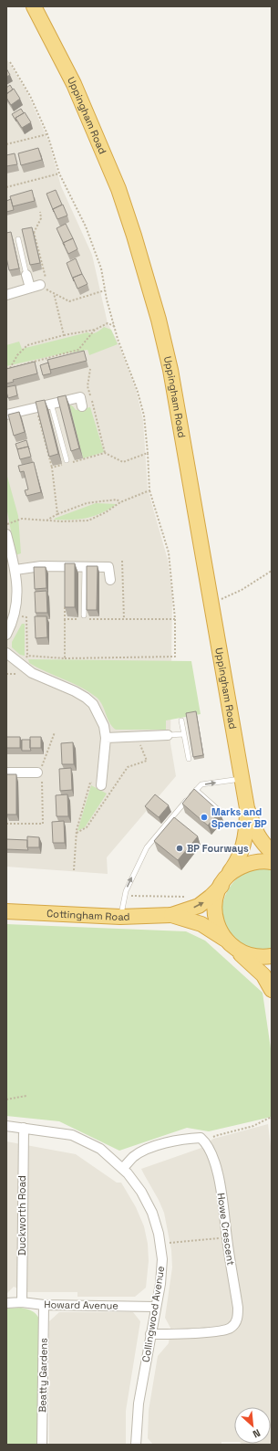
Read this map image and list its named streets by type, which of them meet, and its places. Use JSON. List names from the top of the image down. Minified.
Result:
{"streets":{"highway":["Uppingham Road","Cottingham Road"],"street":["Duckworth Road","Howe Crescent","Howard Avenue","Collingwood Avenue","Beatty Gardens"]},"crossings":[["Uppingham Road","Cottingham Road"],["Duckworth Road","Howard Avenue"],["Duckworth Road","Collingwood Avenue"],["Howe Crescent","Collingwood Avenue"],["Howard Avenue","Collingwood Avenue"],["Howard Avenue","Beatty Gardens"]],"places":["Marks and Spencer BP","BP Fourways"],"north":"bottom right"}
